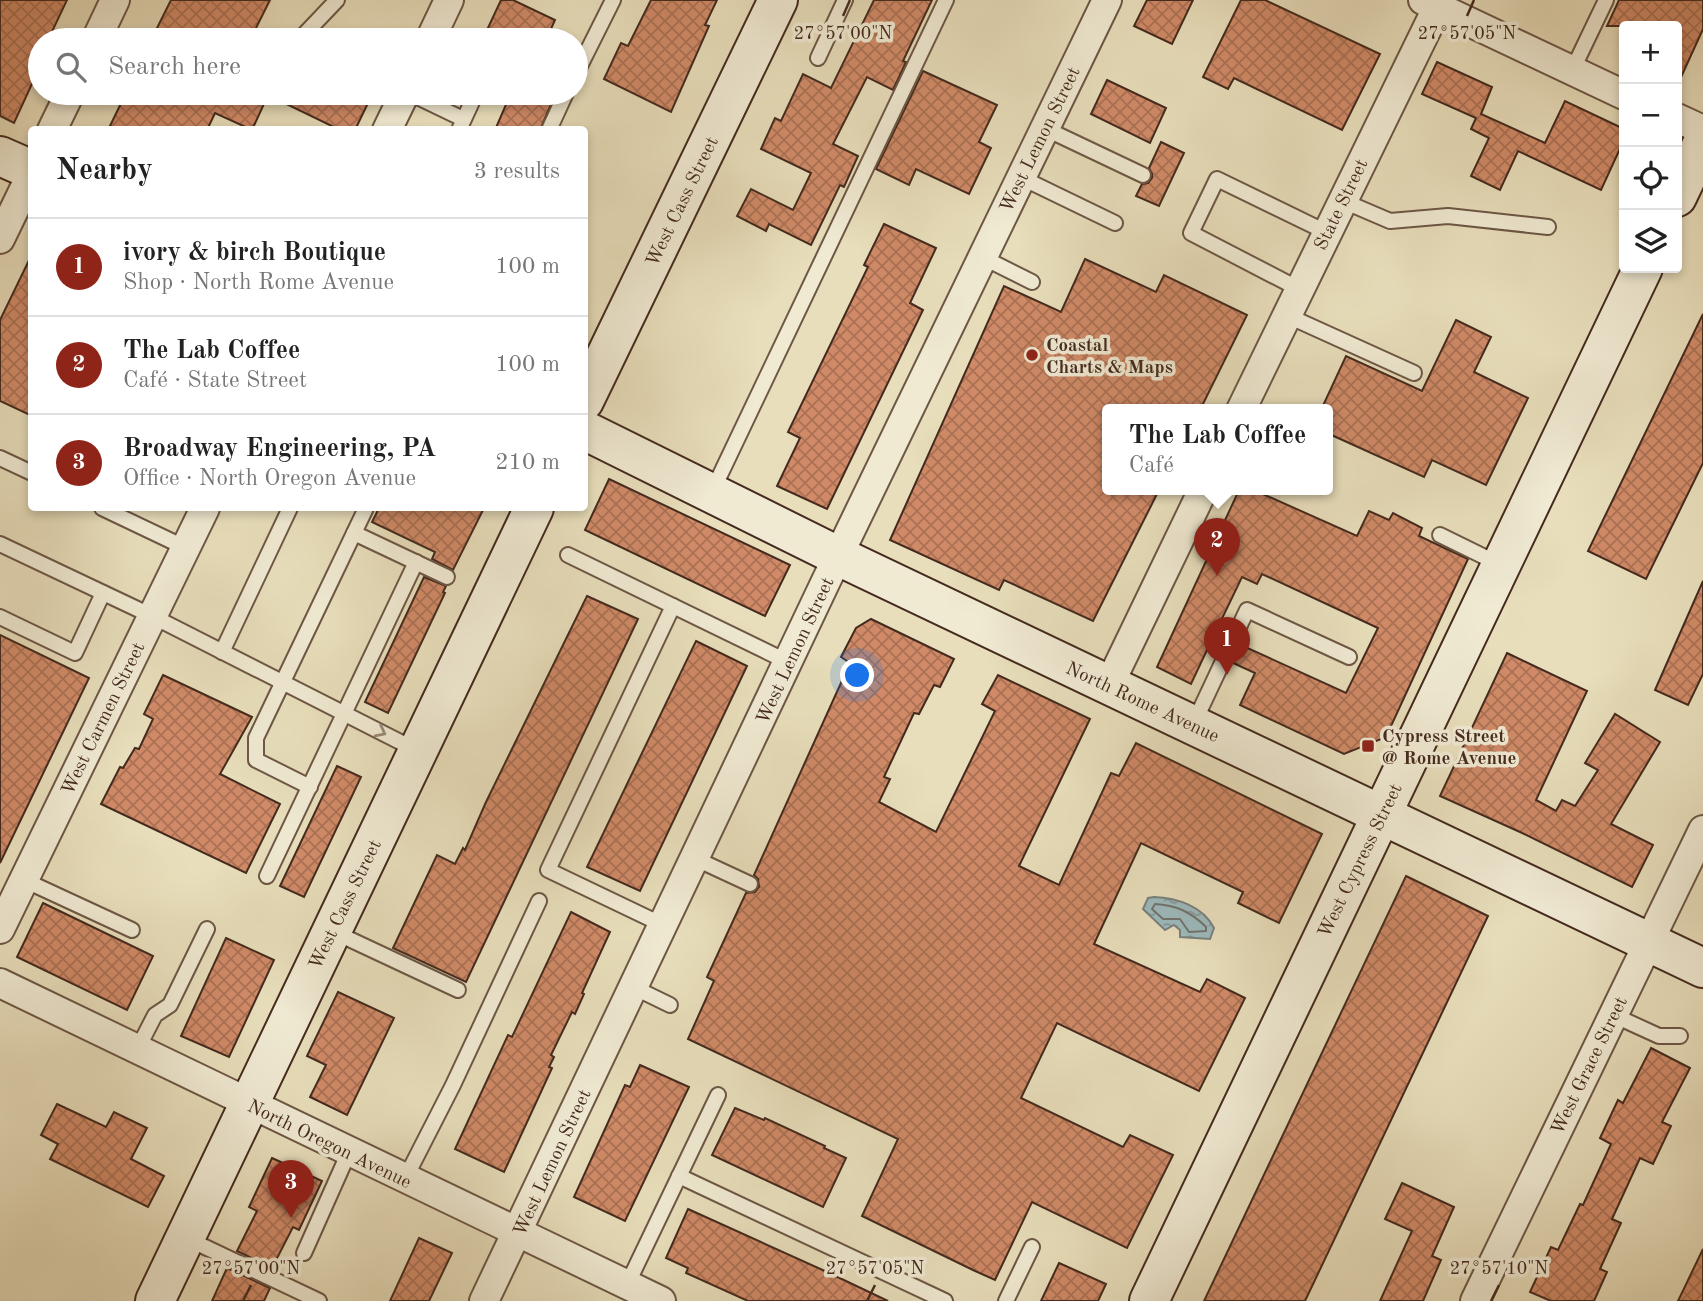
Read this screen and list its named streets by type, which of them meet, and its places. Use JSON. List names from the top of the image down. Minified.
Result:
{"streets":{"street":["West Lemon Street","West Cass Street","State Street","North Rome Avenue","West Carmen Street","West Cypress Street","West Grace Street","North Oregon Avenue"]},"crossings":[["West Lemon Street","North Rome Avenue"],["West Lemon Street","North Oregon Avenue"],["West Cass Street","North Oregon Avenue"],["North Rome Avenue","West Cypress Street"],["North Rome Avenue","West Grace Street"]],"places":{"other":["Coastal Charts & Maps"],"transit":["Cypress Street @ Rome Avenue"]},"page":{"map_buttons":["+","−"],"search":"Search here","heading":["Nearby","3 results"],"list":[{"mark":"1","name":"ivory & birch Boutique","note":"Shop · North Rome Avenue","value":"100 m"},{"mark":"2","name":"The Lab Coffee","note":"Café · State Street","value":"100 m"},{"mark":"3","name":"Broadway Engineering, PA","note":"Office · North Oregon Avenue","value":"210 m"}],"popup":["The Lab Coffee","Café"],"pins":["2","1","3"]},"coordinates":["27°57'00\"N","27°57'05\"N","27°57'10\"N"]}
